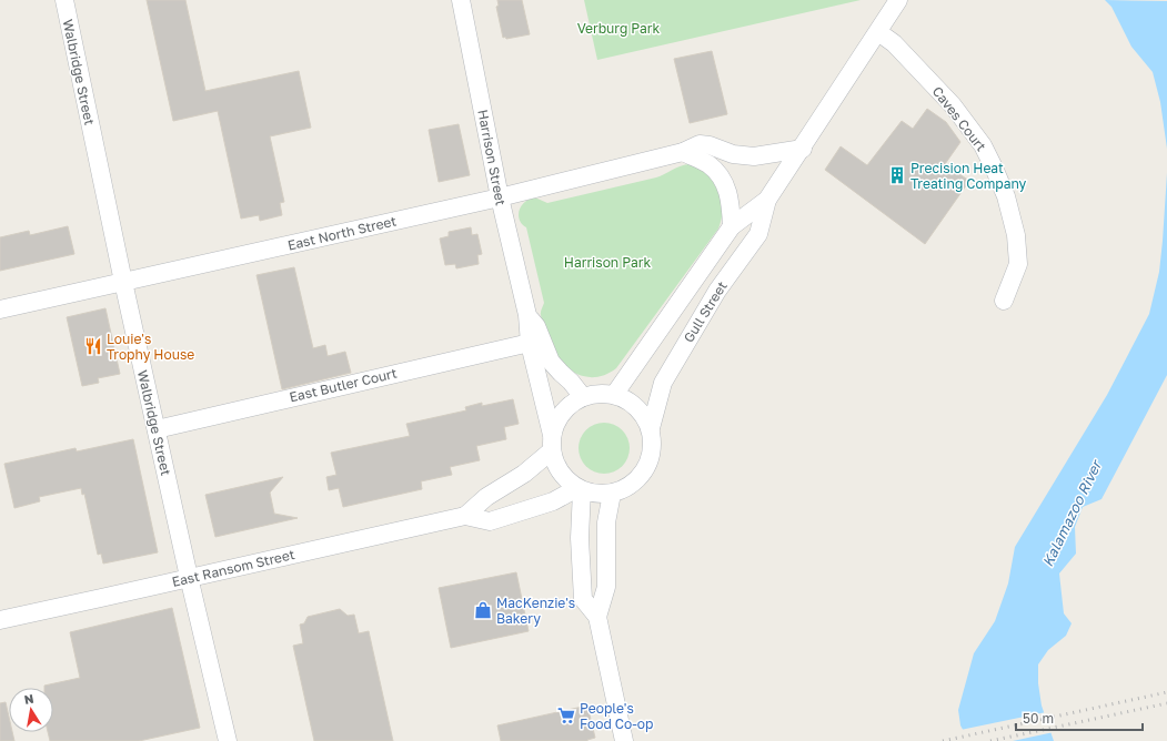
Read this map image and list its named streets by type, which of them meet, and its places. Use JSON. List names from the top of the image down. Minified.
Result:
{"streets":{"street":["Walbridge Street","Caves Court","Harrison Street","East North Street","Gull Street","East Butler Court","East Ransom Street"]},"crossings":[["Walbridge Street","East North Street"],["Walbridge Street","East Butler Court"],["Walbridge Street","East Ransom Street"],["Caves Court","Gull Street"],["Harrison Street","East North Street"],["Harrison Street","Gull Street"],["Harrison Street","East Butler Court"],["Harrison Street","East Ransom Street"],["East North Street","Gull Street"],["Gull Street","East Ransom Street"]],"water":["Kalamazoo River"],"parks":["Verburg Park","Harrison Park"],"places":{"building":["Precision Heat Treating Company"],"restaurant":["Louie's Trophy House"],"shop":["MacKenzie's Bakery"],"supermarket":["People's Food Co-op"]},"scale_bar":"50 m","north":"top"}
